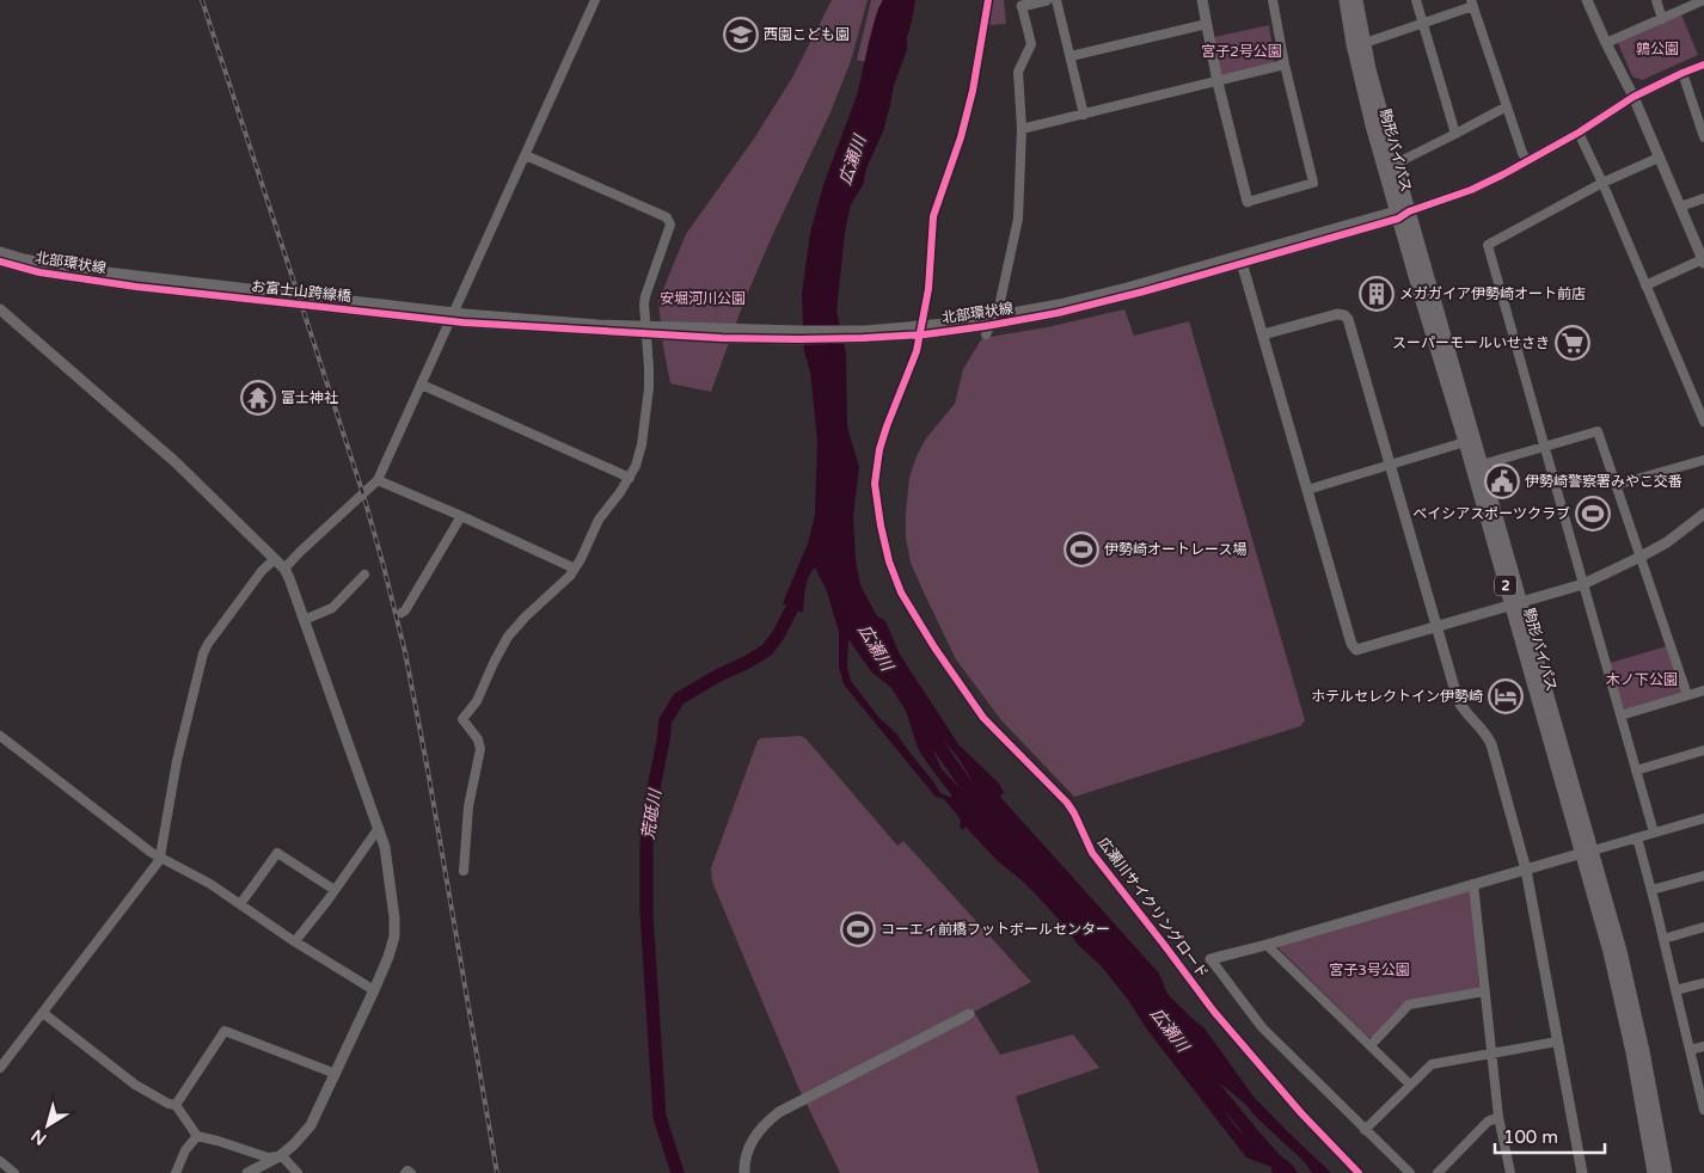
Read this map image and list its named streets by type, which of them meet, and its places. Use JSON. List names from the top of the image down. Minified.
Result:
{"streets":{"main road":["駒形バイパス","2"],"street":["北部環状線","お富士山跨線橋"],"cycle path":["広瀬川サイクリングロード"]},"crossings":[["駒形バイパス","北部環状線"],["北部環状線","お富士山跨線橋"]],"water":["広瀬川","荒砥川"],"parks":["鶉公園","宮子2号公園","安堀河川公園","木ノ下公園","宮子3号公園"],"places":{"school or university":["西園こども園"],"building":["メガガイア伊勢崎オート前店"],"supermarket":["スーパーモールいせさき"],"temple":["富士神社"],"public building":["伊勢崎警察署みやこ交番"],"sports":["ベイシアスポーツクラブ","伊勢崎オートレース場","コーエィ前橋フットボールセンター"],"hotel":["ホテルセレクトイン伊勢崎"]},"scale_bar":"100 m","north":"bottom left"}
